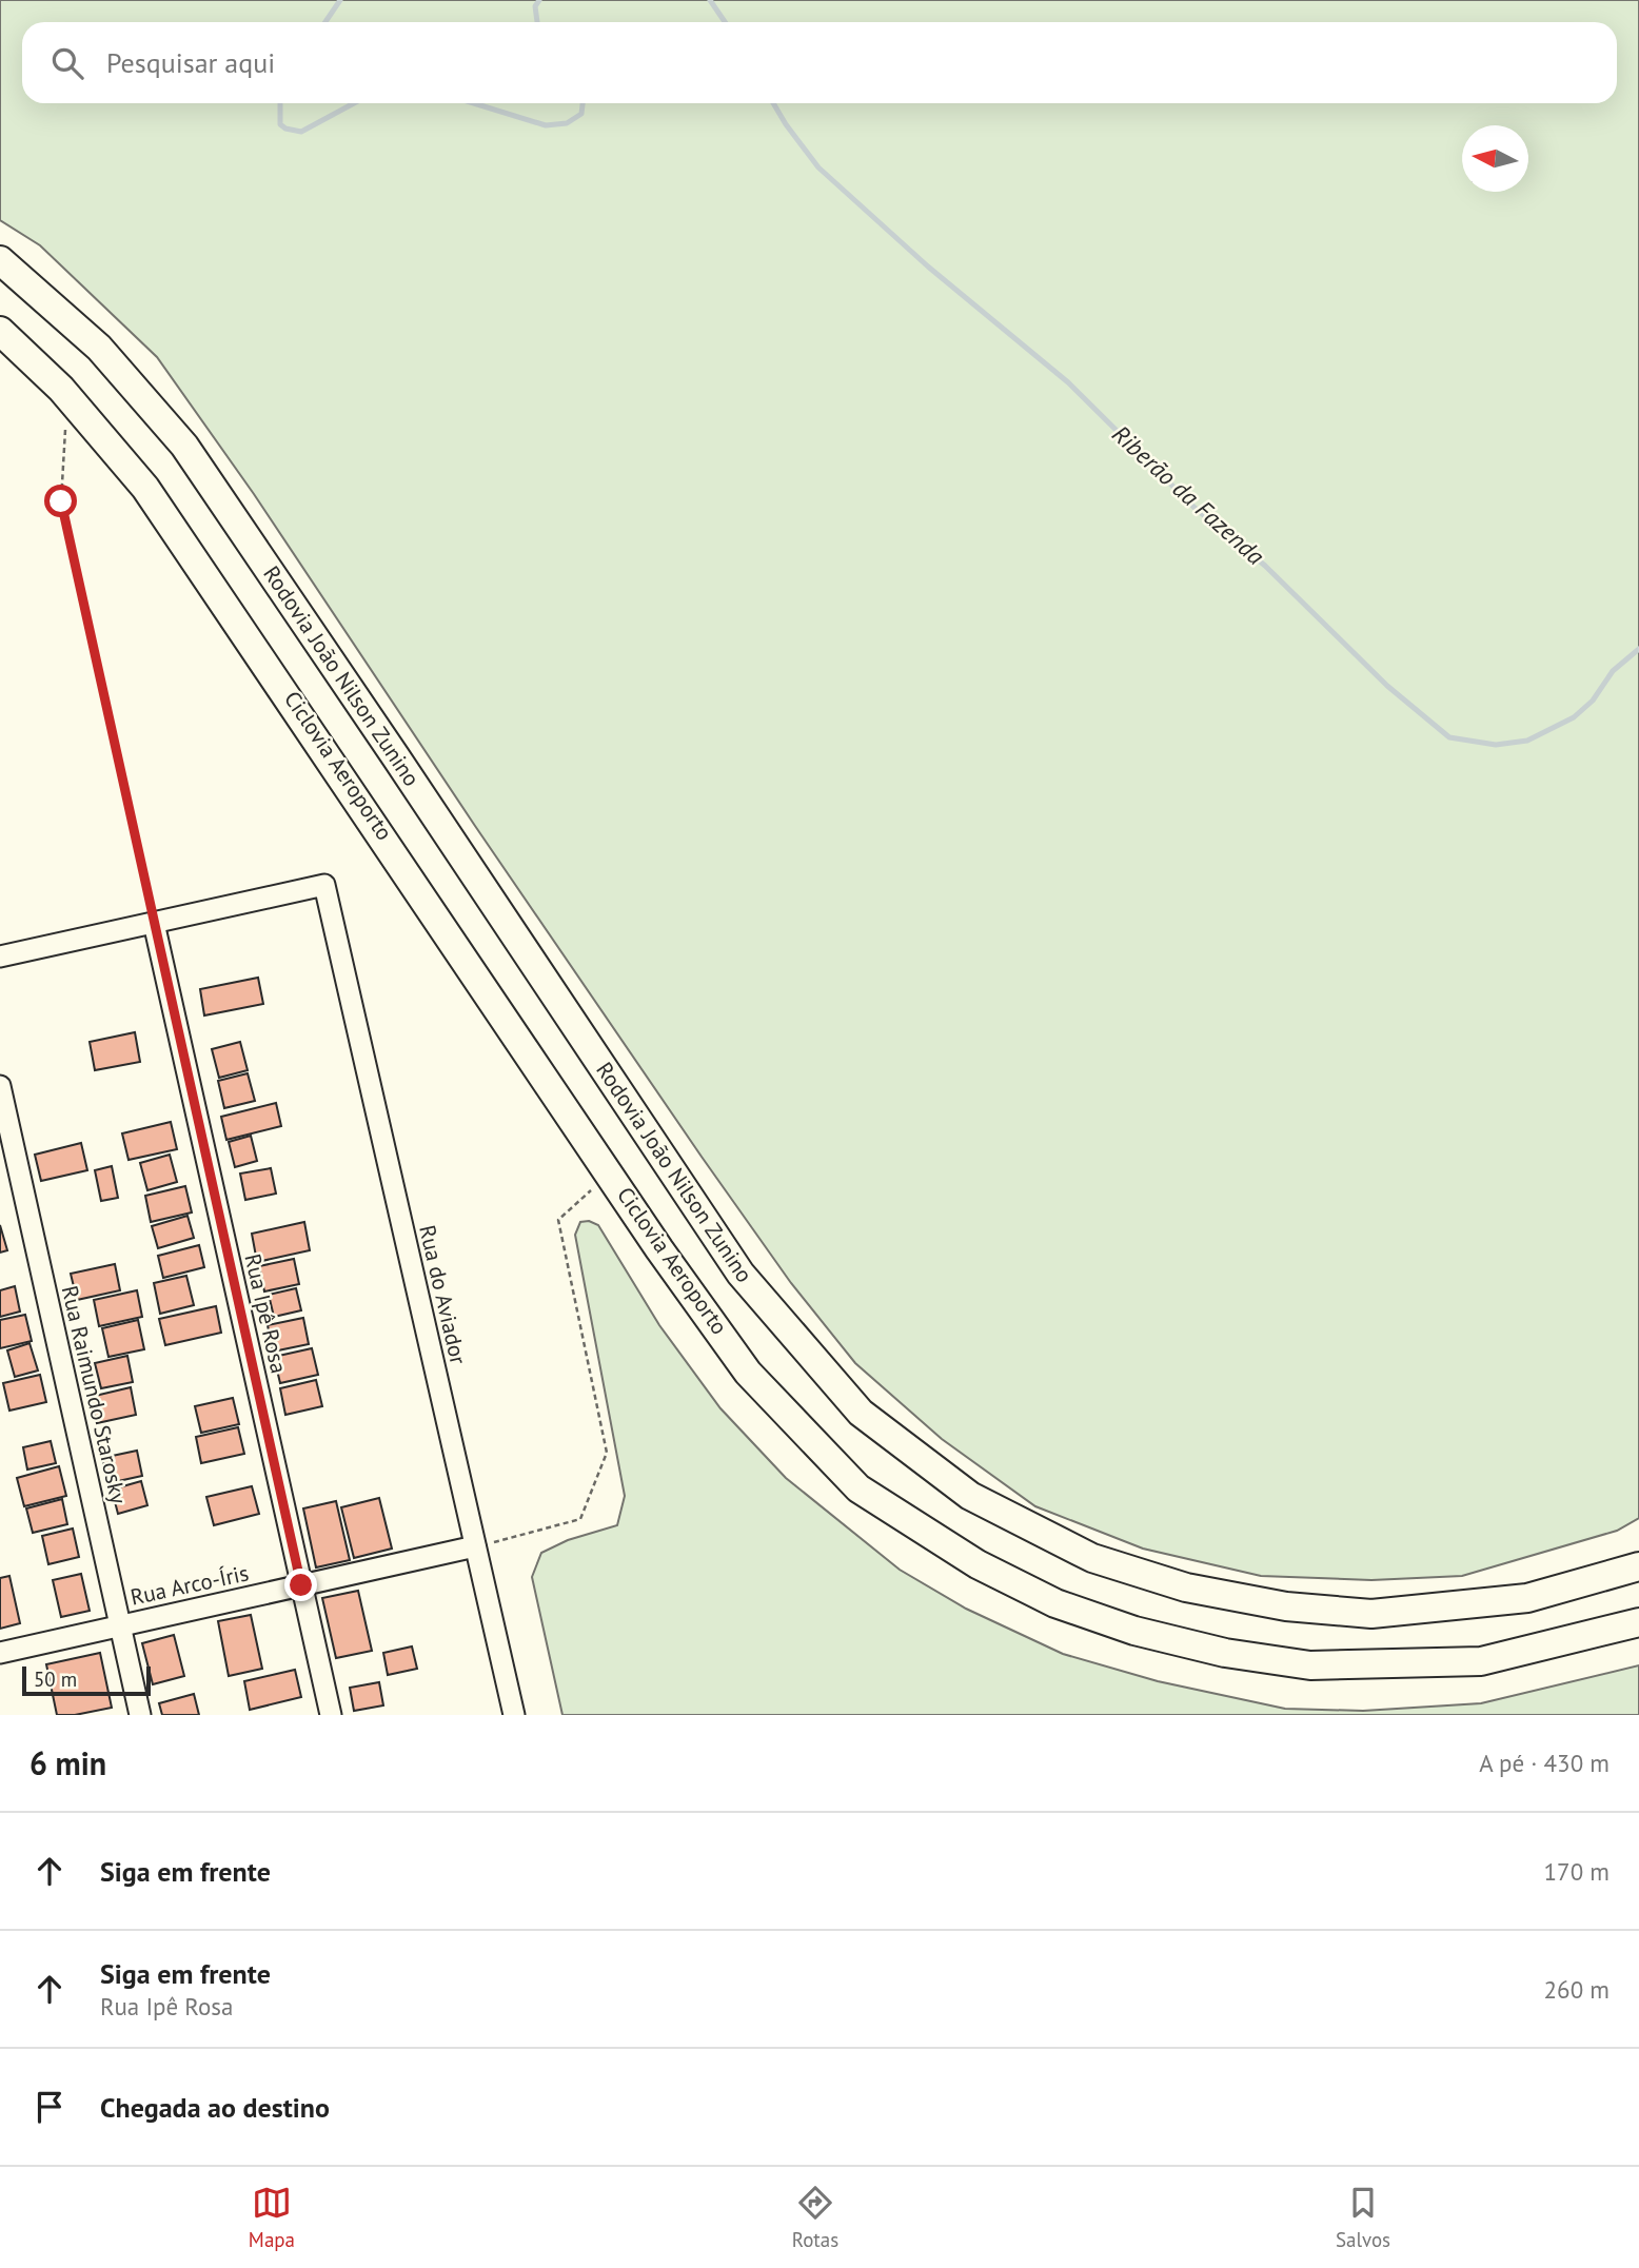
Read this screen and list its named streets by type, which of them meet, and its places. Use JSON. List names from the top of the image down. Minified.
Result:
{"streets":{"highway":["Rodovia João Nilson Zunino"],"street":["Rua do Aviador","Rua Ipê Rosa","Rua Raimundo Starosky","Rua Arco-Íris"]},"crossings":[["Rua do Aviador","Rua Ipê Rosa"],["Rua do Aviador","Rua Arco-Íris"],["Rua Ipê Rosa","Rua Arco-Íris"],["Rua Raimundo Starosky","Rua Arco-Íris"]],"water":["Riberão da Fazenda"],"scale_bar":"50 m","north":"left","page":{"search":"Pesquisar aqui","scale":"50 m","heading":["6 min","A pé · 430 m"],"list":[["Siga em frente","170 m"],["Siga em frente","Rua Ipê Rosa","260 m"],"Chegada ao destino"],"nav":["Mapa","Rotas","Salvos"]}}
